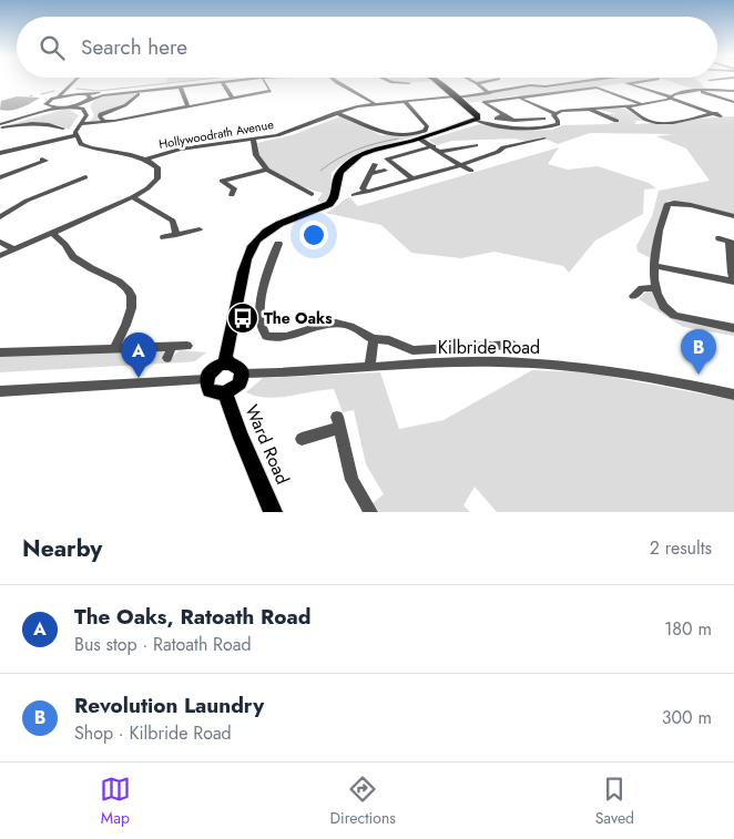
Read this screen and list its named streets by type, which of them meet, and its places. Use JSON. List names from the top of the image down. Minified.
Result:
{"streets":{"main road":["Ward Road"],"street":["Hollywoodrath Avenue","Kilbride Road"]},"crossings":[["Kilbride Road","Ward Road"]],"places":{"bus stop":["The Oaks"]},"page":{"search":"Search here","pins":["B","A"],"heading":["Nearby","2 results"],"list":[{"mark":"A","name":"The Oaks, Ratoath Road","note":"Bus stop · Ratoath Road","value":"180 m"},{"mark":"B","name":"Revolution Laundry","note":"Shop · Kilbride Road","value":"300 m"}],"nav":["Map","Directions","Saved"]}}
